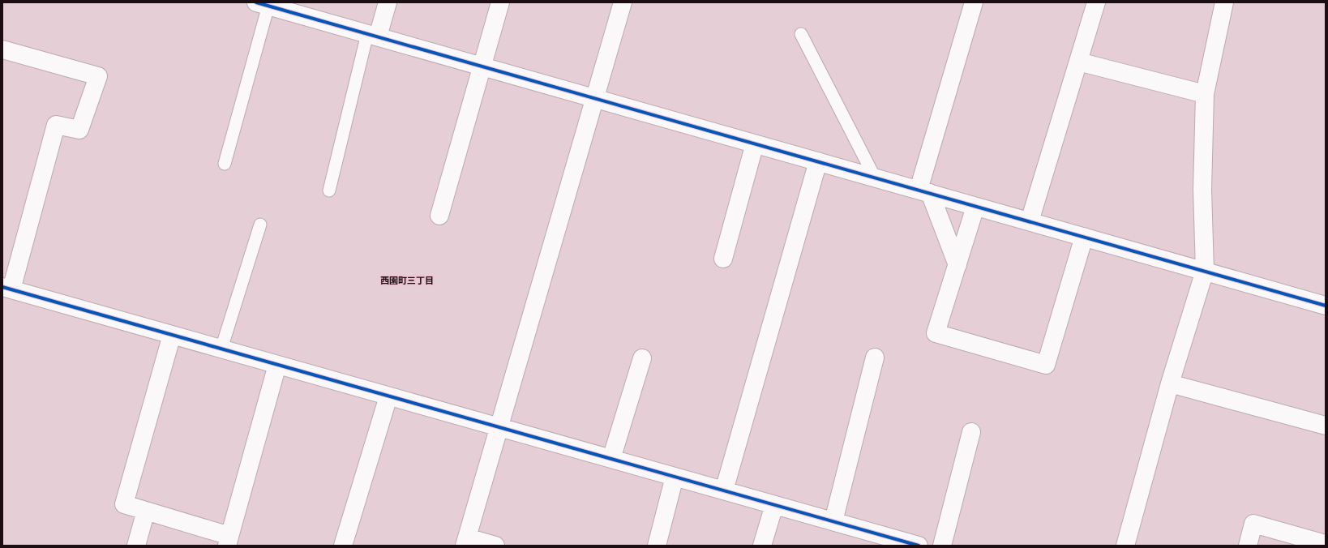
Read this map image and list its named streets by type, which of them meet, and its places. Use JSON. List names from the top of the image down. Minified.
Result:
{"districts":["西園町三丁目"]}
